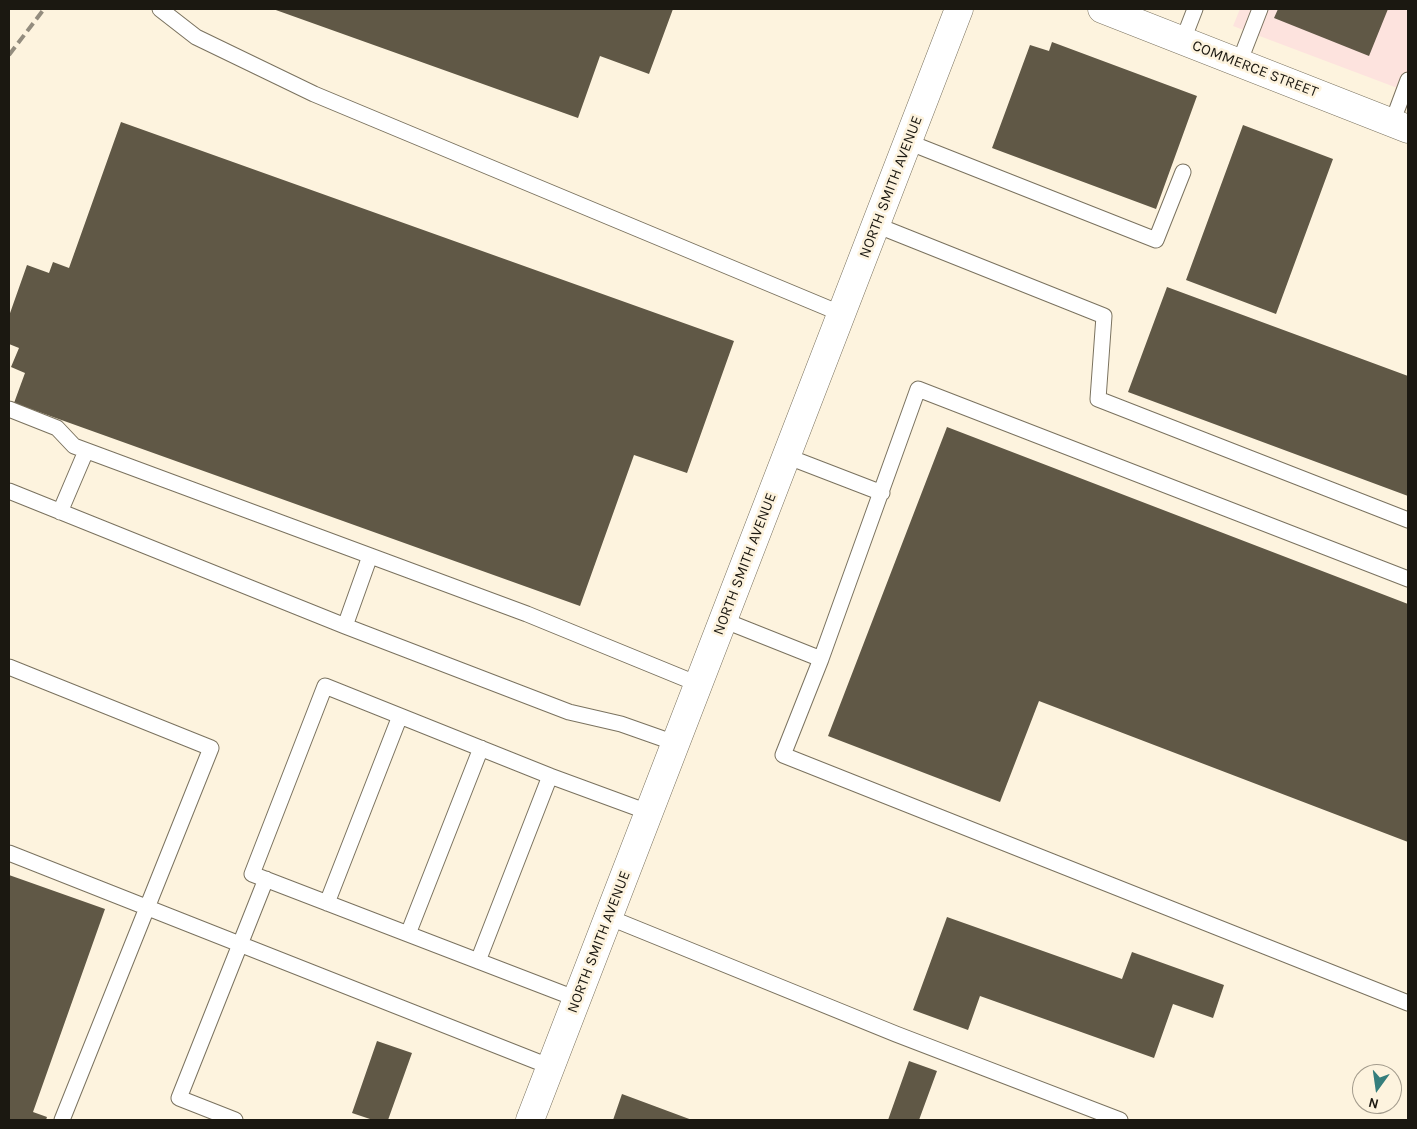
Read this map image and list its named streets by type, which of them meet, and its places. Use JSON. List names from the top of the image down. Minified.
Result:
{"streets":{"main road":["COMMERCE STREET","NORTH SMITH AVENUE"]},"north":"bottom"}
